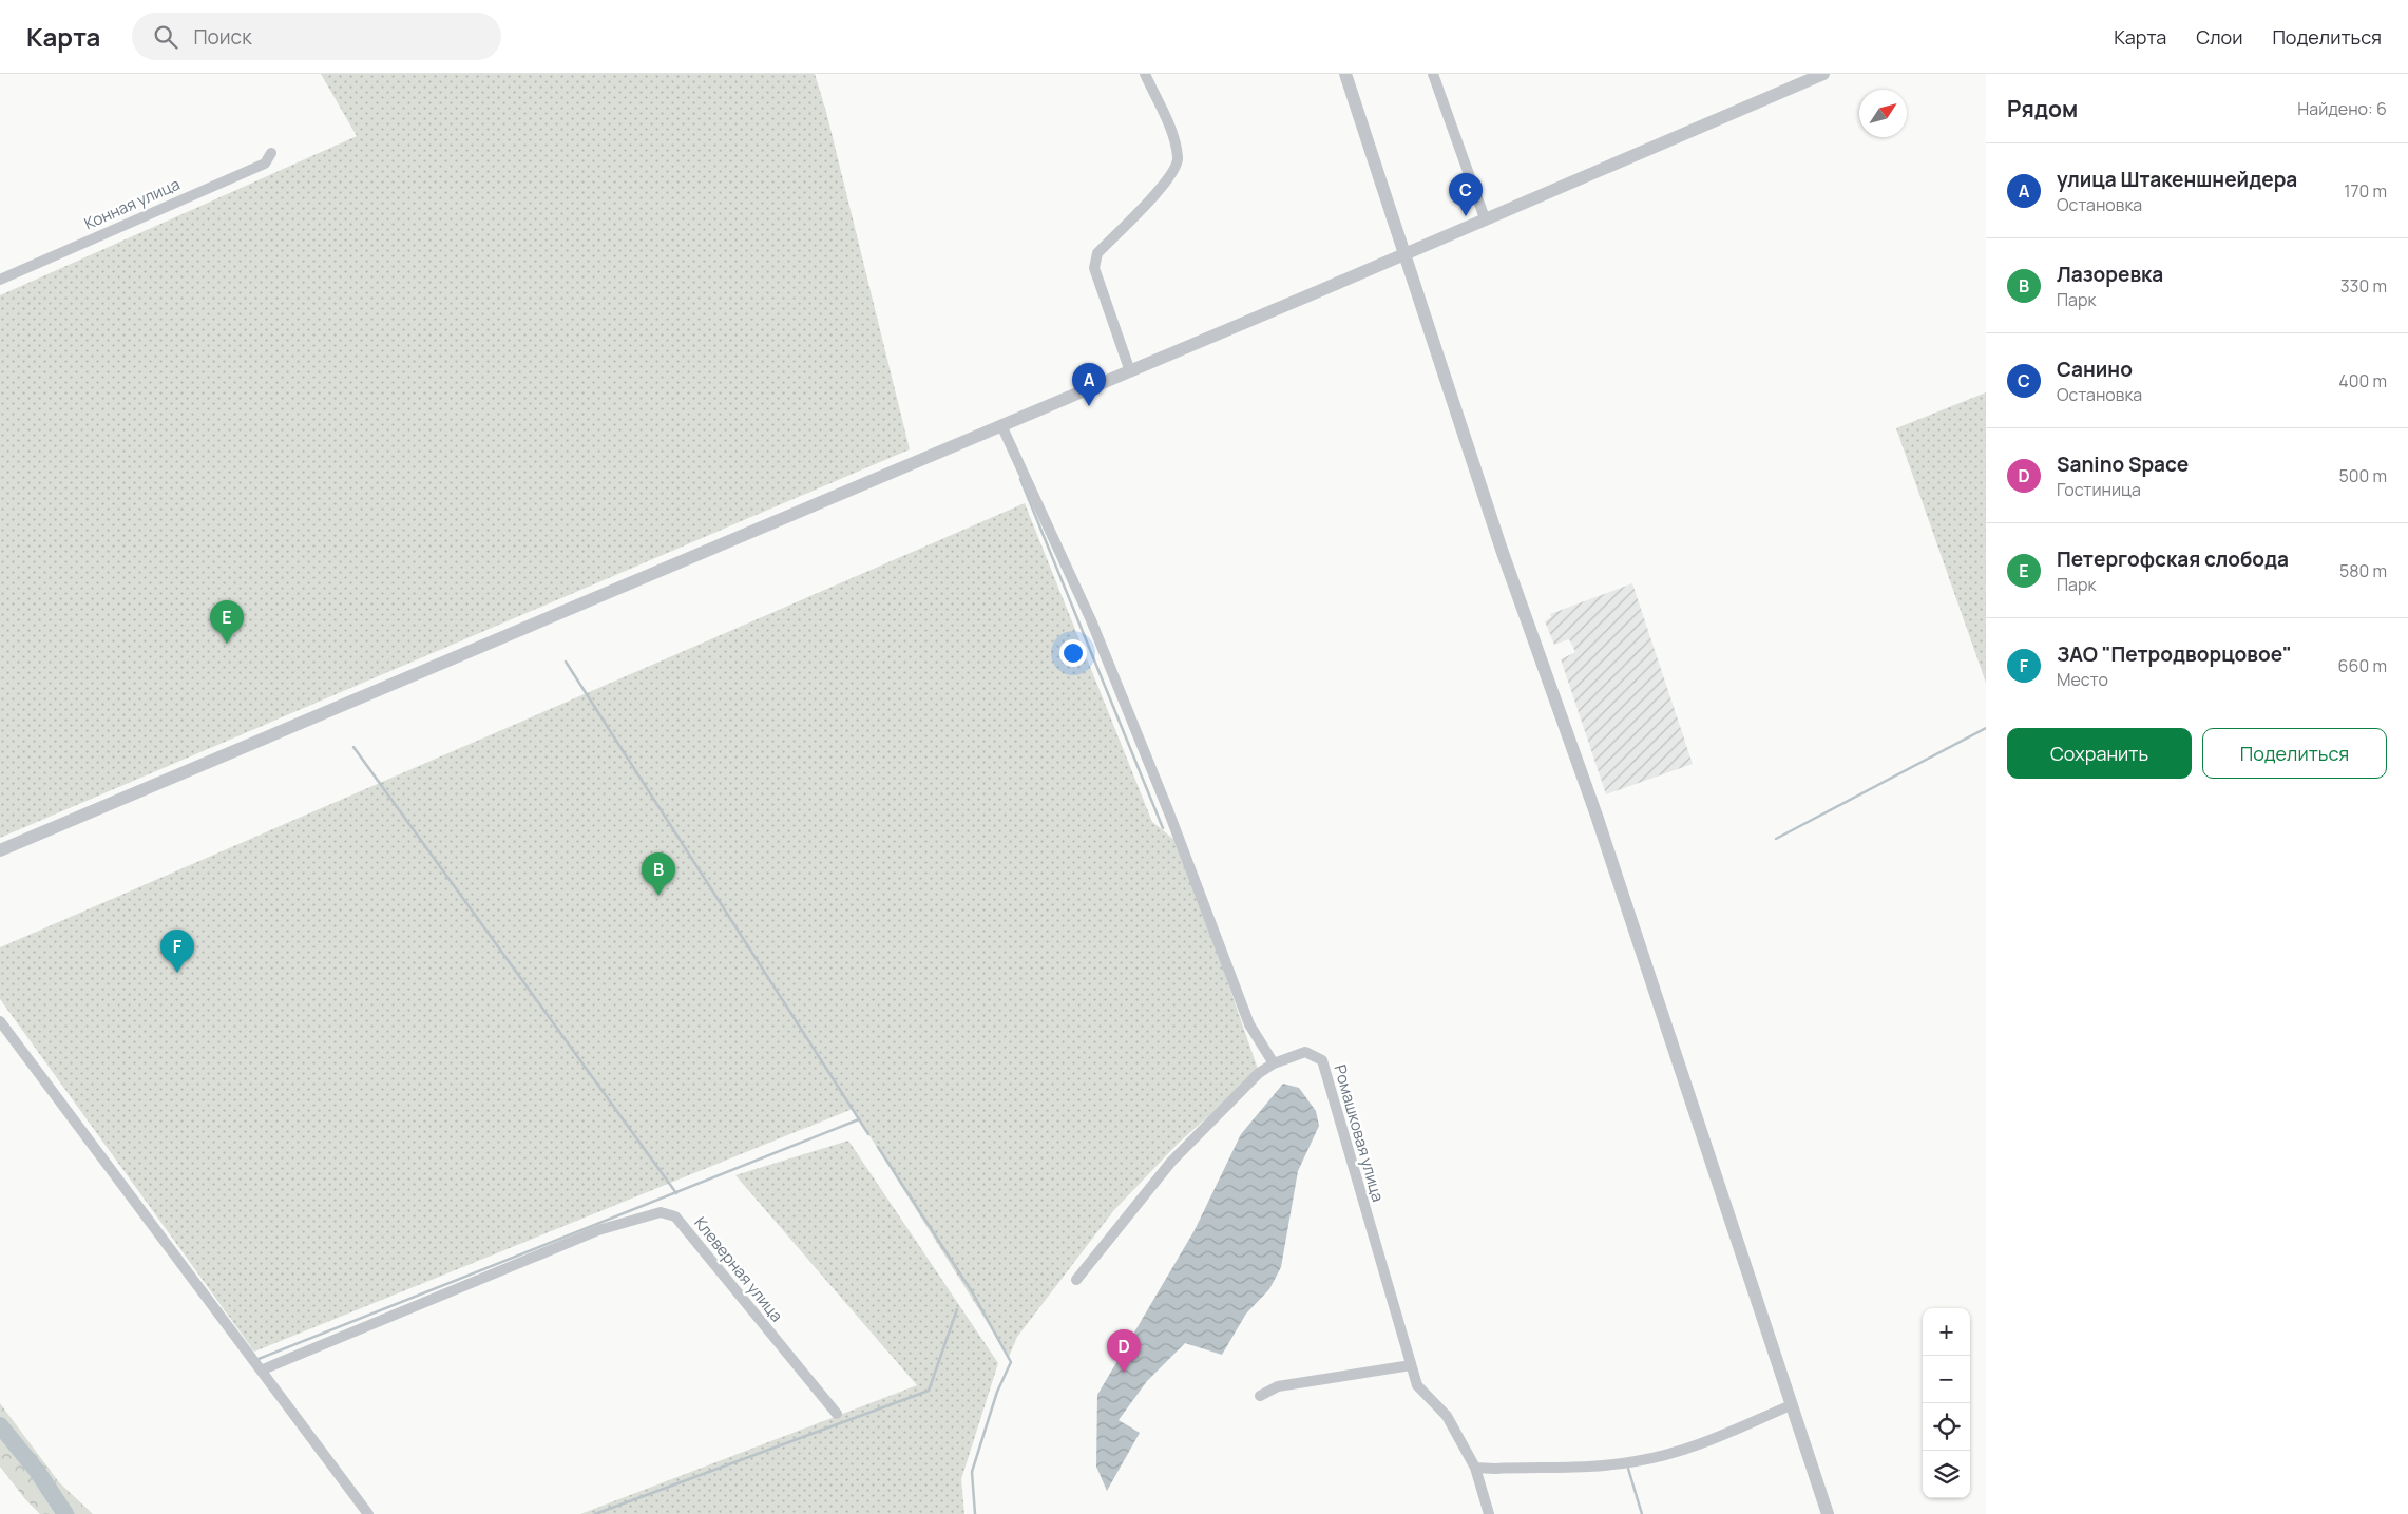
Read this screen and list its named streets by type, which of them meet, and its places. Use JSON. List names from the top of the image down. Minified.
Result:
{"streets":{"street":["Конная улица","Ромашковая улица","Клеверная улица"]},"north":"top right","page":{"header":"Карта","search":"Поиск","nav":["Карта","Слои","Поделиться"],"heading":["Рядом","Найдено: 6"],"list":[{"mark":"A","name":"улица Штакеншнейдера","note":"Остановка","value":"170 m"},{"mark":"B","name":"Лазоревка","note":"Парк","value":"330 m"},{"mark":"C","name":"Санино","note":"Остановка","value":"400 m"},{"mark":"D","name":"Sanino Space","note":"Гостиница","value":"500 m"},{"mark":"E","name":"Петергофская слобода","note":"Парк","value":"580 m"},{"mark":"F","name":"ЗАО \"Петродворцовое\"","note":"Место","value":"660 m"}],"pins":["C","A","E","B","F","D"],"buttons":["Сохранить","Поделиться"],"map_buttons":["+","−"]}}
